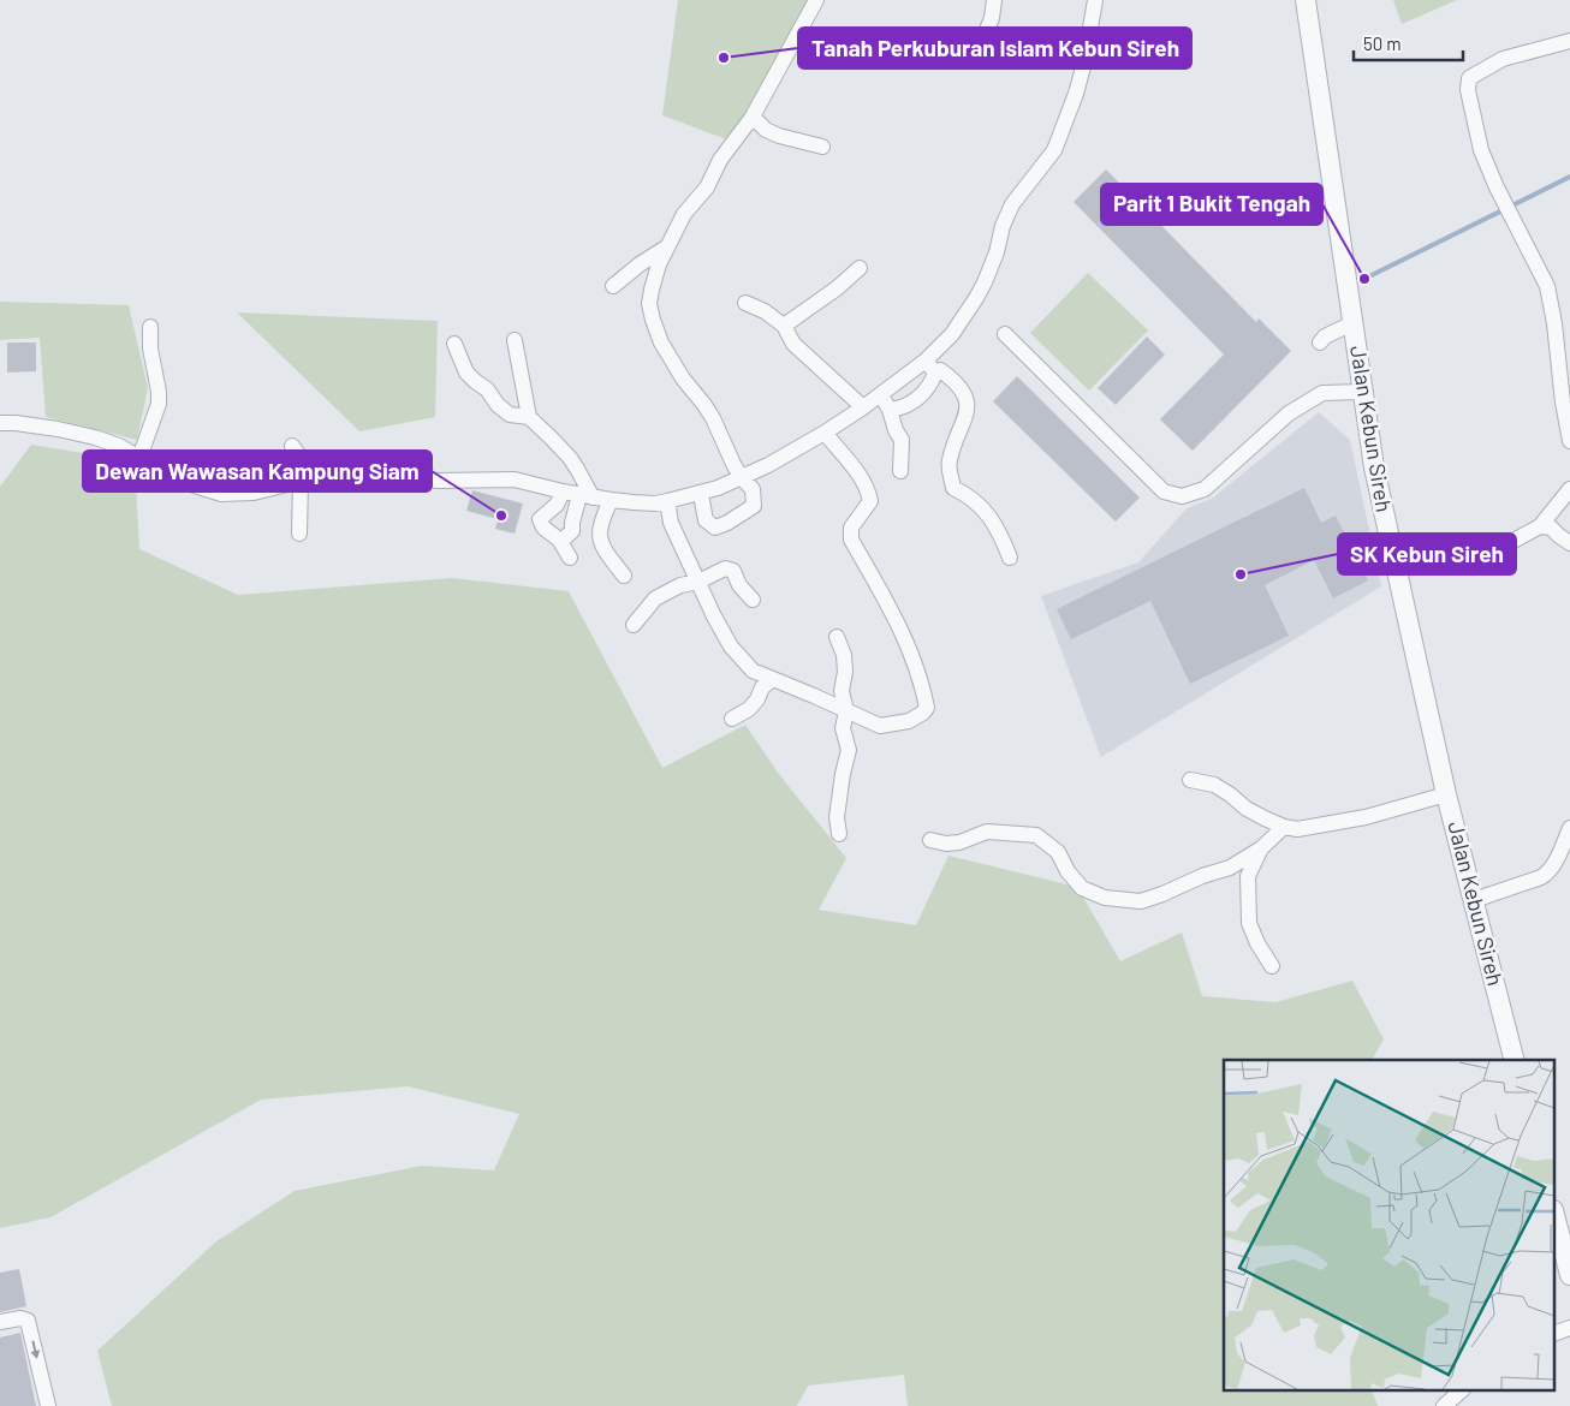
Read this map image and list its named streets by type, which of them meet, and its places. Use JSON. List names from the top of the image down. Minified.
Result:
{"streets":{"street":["Jalan Kebun Sireh"]},"places":["Tanah Perkuburan Islam Kebun Sireh","Parit 1 Bukit Tengah","Dewan Wawasan Kampung Siam","SK Kebun Sireh"],"scale_bar":"50 m"}
